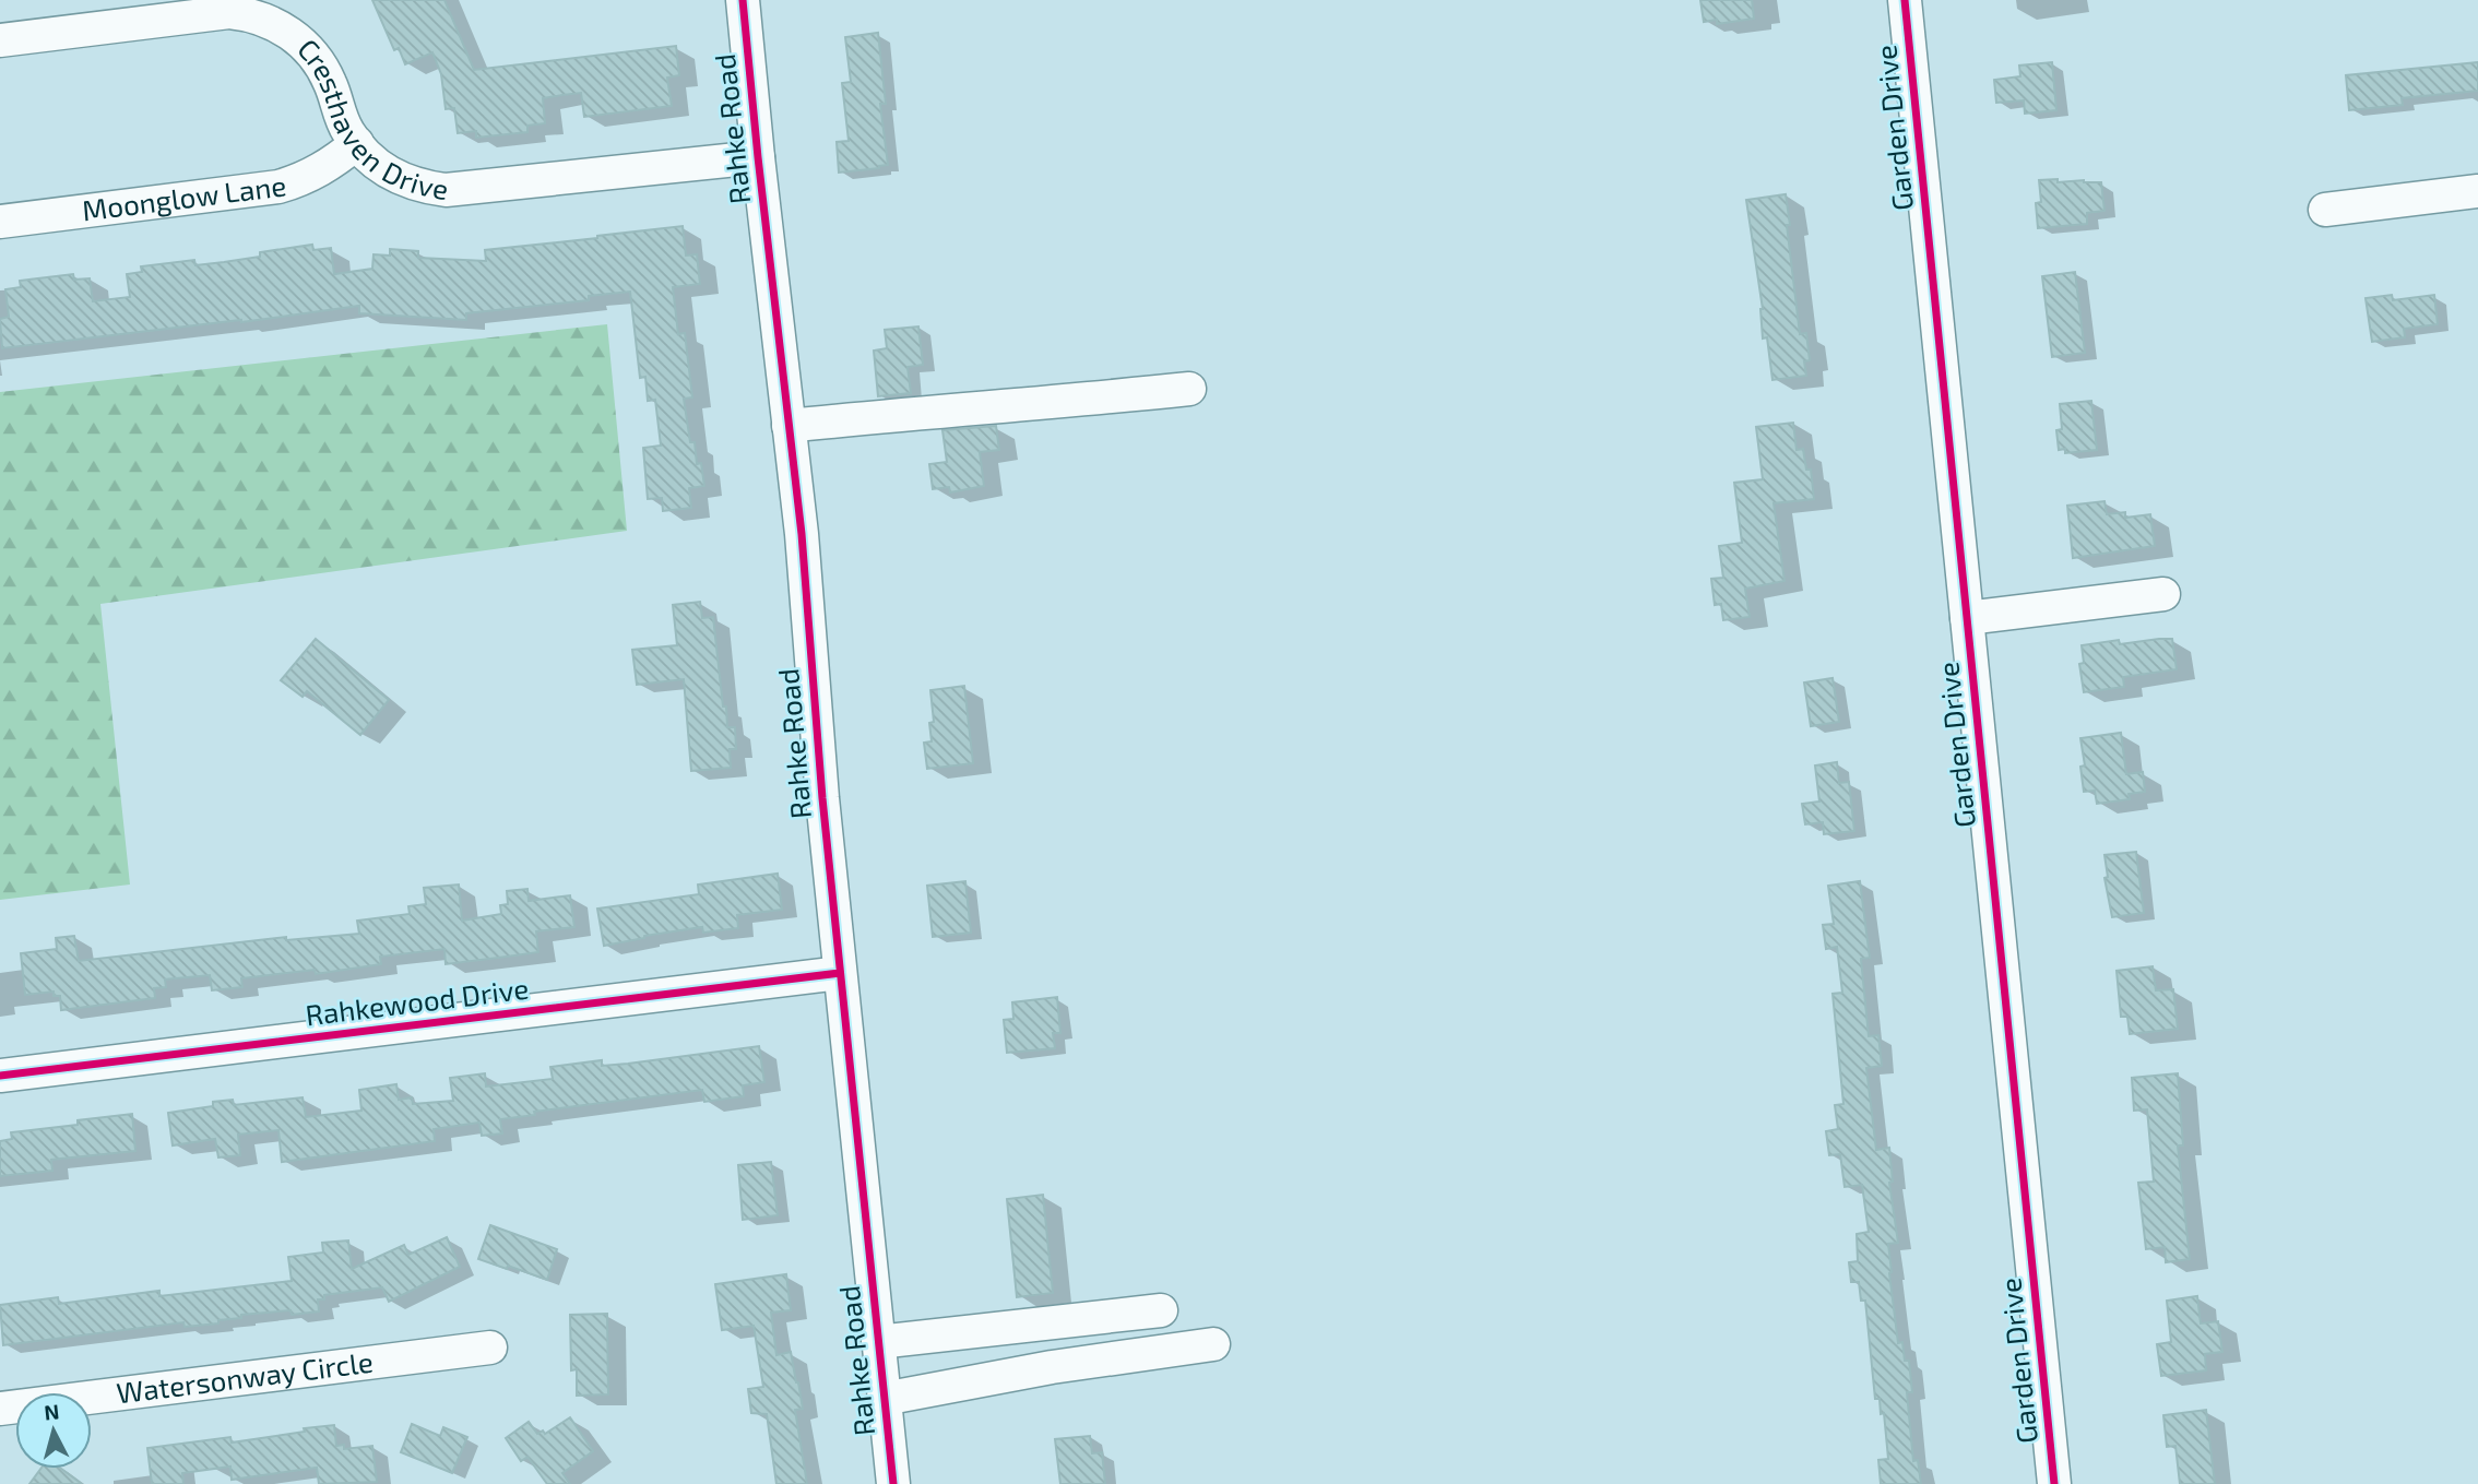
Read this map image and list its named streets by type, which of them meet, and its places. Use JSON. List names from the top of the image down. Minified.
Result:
{"streets":{"street":["Cresthaven Drive","Garden Drive","Rahke Road","Moonglow Lane","Rahkewood Drive","Watersonway Circle"]},"crossings":[["Cresthaven Drive","Rahke Road"],["Cresthaven Drive","Moonglow Lane"],["Rahke Road","Rahkewood Drive"]],"north":"top"}
